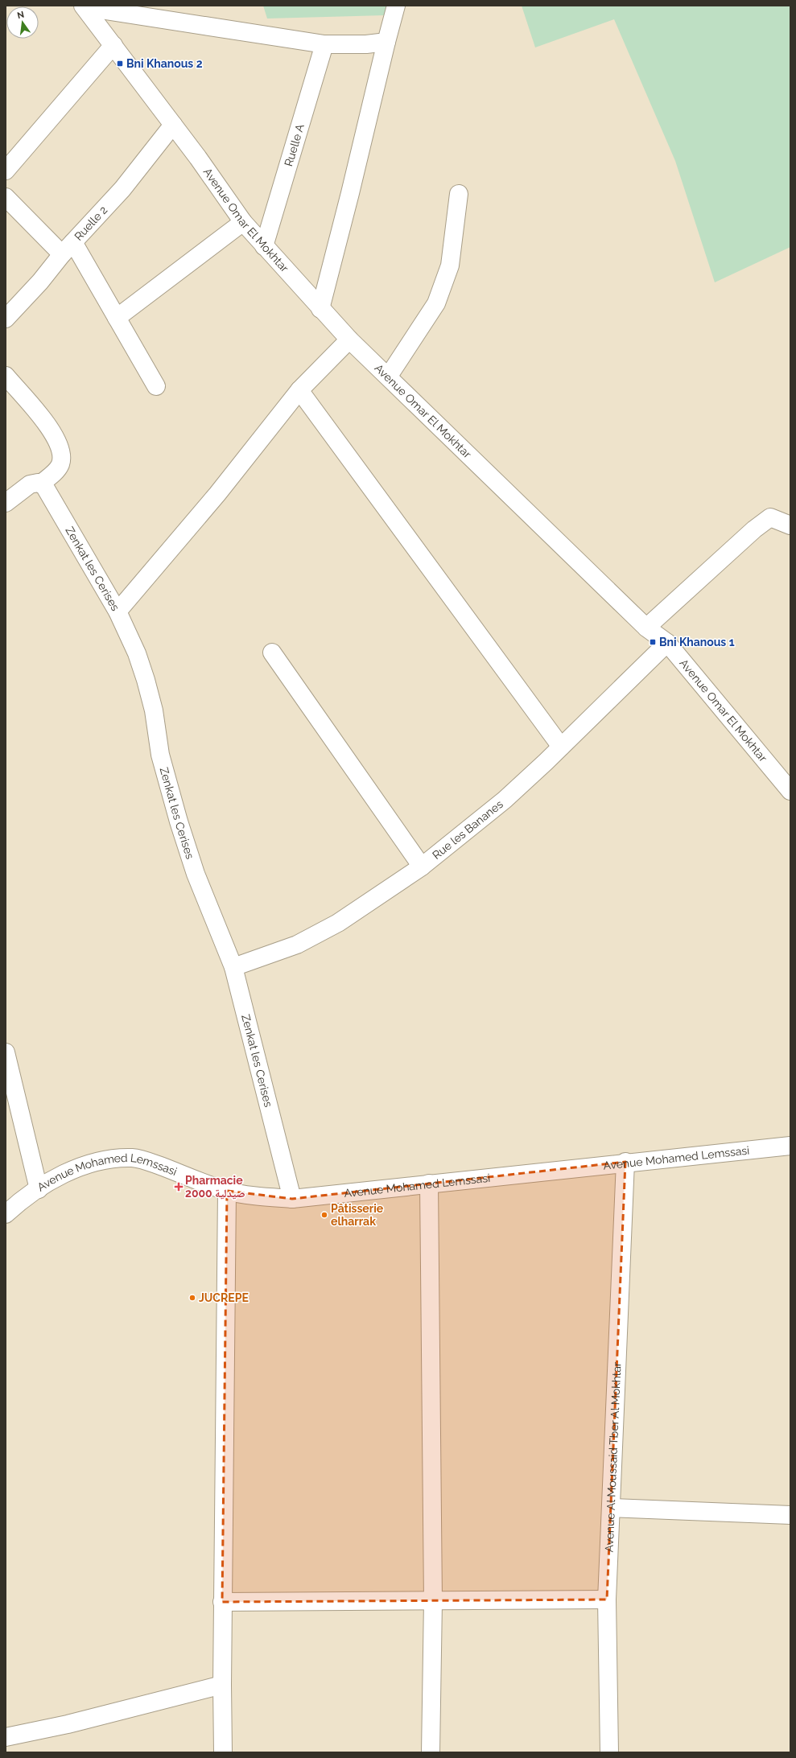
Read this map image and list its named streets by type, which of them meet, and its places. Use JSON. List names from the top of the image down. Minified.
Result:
{"streets":{"street":["Ruelle A","Avenue Omar El Mokhtar","Ruelle 2","Zenkat les Cerises","Rue les Bananes","Avenue Mohamed Lemssasi","Avenue Al Moussaid Tber Al Mokhtar"]},"crossings":[["Ruelle A","Avenue Omar El Mokhtar"],["Avenue Omar El Mokhtar","Ruelle 2"],["Avenue Omar El Mokhtar","Rue les Bananes"],["Zenkat les Cerises","Rue les Bananes"],["Zenkat les Cerises","Avenue Mohamed Lemssasi"],["Avenue Mohamed Lemssasi","Avenue Al Moussaid Tber Al Mokhtar"]],"places":{"transit":["Bni Khanous 2","Bni Khanous 1"],"health":["Pharmacie 2000 صيدلية"],"other":["Pâtisserie elharrak","JUCREPE"]},"north":"top"}
